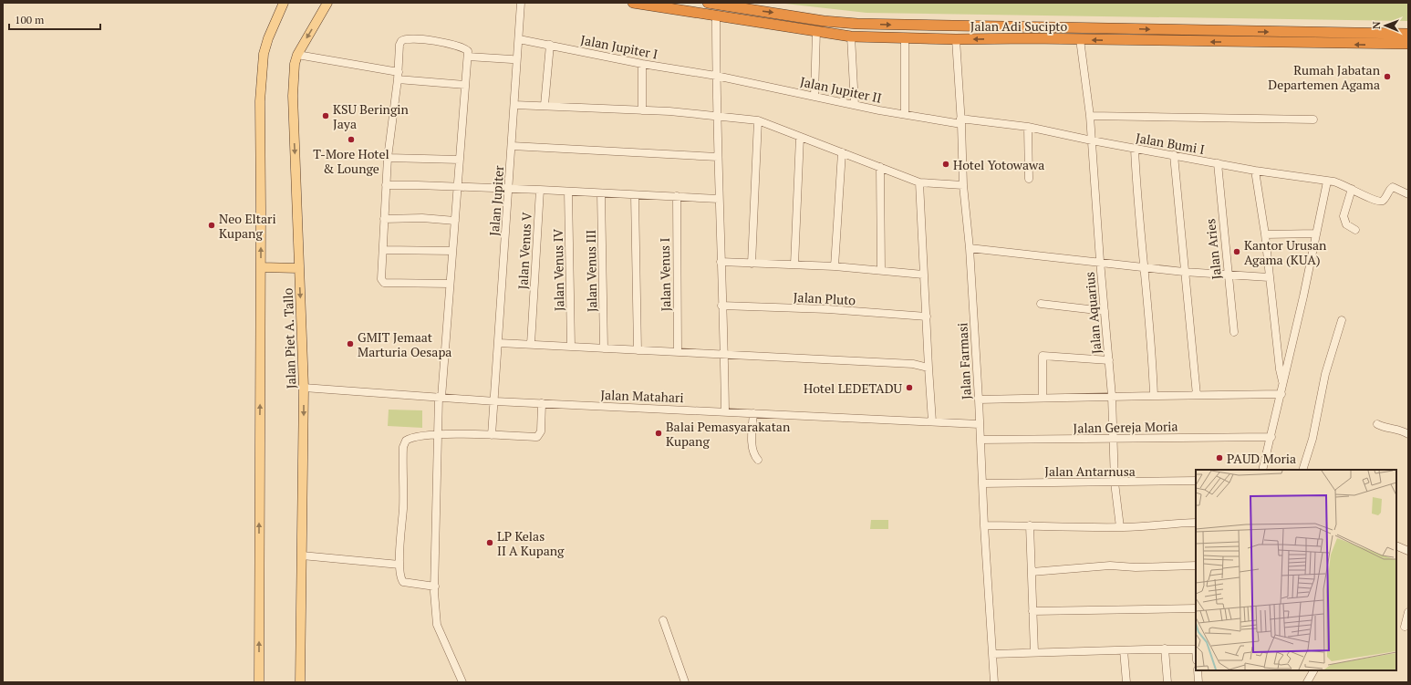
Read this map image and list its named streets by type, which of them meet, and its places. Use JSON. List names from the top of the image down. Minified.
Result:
{"streets":{"highway":["Jalan Adi Sucipto"],"main road":["Jalan Piet A. Tallo"],"street":["Jalan Jupiter I","Jalan Jupiter II","Jalan Bumi I","Jalan Jupiter","Jalan Aries","Jalan Venus V","Jalan Venus IV","Jalan Venus III","Jalan Venus I","Jalan Pluto","Jalan Aquarius","Jalan Farmasi","Jalan Matahari","Jalan Gereja Moria","Jalan Antarnusa"]},"crossings":[["Jalan Adi Sucipto","Jalan Aquarius"],["Jalan Adi Sucipto","Jalan Farmasi"],["Jalan Jupiter I","Jalan Jupiter II"],["Jalan Jupiter I","Jalan Jupiter"],["Jalan Jupiter II","Jalan Bumi I"],["Jalan Jupiter II","Jalan Farmasi"],["Jalan Bumi I","Jalan Aries"],["Jalan Bumi I","Jalan Aquarius"],["Jalan Bumi I","Jalan Farmasi"],["Jalan Jupiter","Jalan Matahari"],["Jalan Aquarius","Jalan Gereja Moria"],["Jalan Aquarius","Jalan Antarnusa"],["Jalan Piet A. Tallo","Jalan Matahari"],["Jalan Farmasi","Jalan Matahari"],["Jalan Farmasi","Jalan Gereja Moria"],["Jalan Farmasi","Jalan Antarnusa"]],"places":["Rumah Jabatan Departemen Agama","KSU Beringin Jaya","T-More Hotel & Lounge","Hotel Yotowawa","Neo Eltari Kupang","Kantor Urusan Agama (KUA)","GMIT Jemaat Marturia Oesapa","Hotel LEDETADU","Balai Pemasyarakatan Kupang","PAUD Moria","LP Kelas II A Kupang"],"scale_bar":"100 m","north":"left"}
